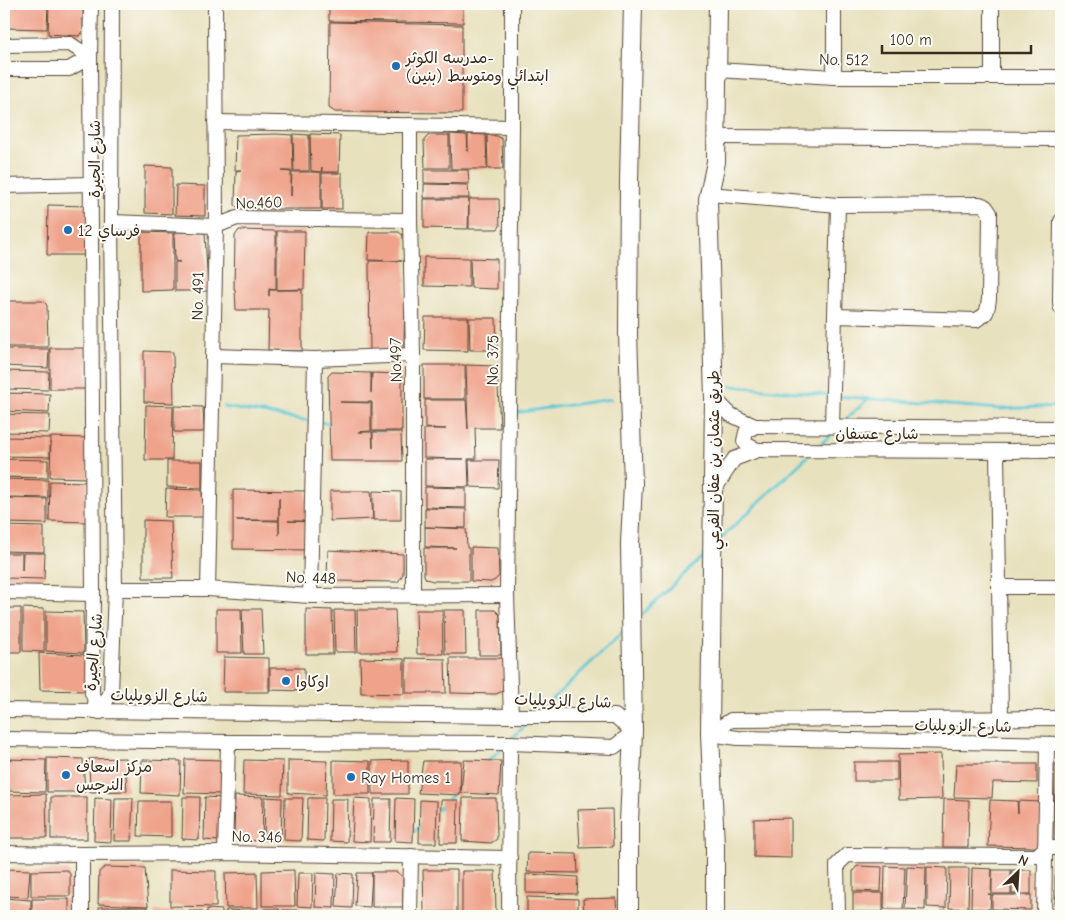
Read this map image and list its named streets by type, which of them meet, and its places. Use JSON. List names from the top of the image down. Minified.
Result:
{"streets":{"main road":["طريق عثمان بن عفان الفرعي"],"street":["No. 512","شارع الجيرة","No.460","No. 491","No.497","No. 375","شارع عسفان","No. 448","شارع الزويليات","No. 346"]},"crossings":[["No. 512","طريق عثمان بن عفان الفرعي"],["شارع الجيرة","No.460"],["شارع الجيرة","No. 448"],["شارع الجيرة","شارع الزويليات"],["No.460","No. 491"],["No.460","No.497"],["No. 491","No. 448"],["No.497","No. 448"],["No. 375","No. 448"],["No. 375","شارع الزويليات"],["شارع عسفان","طريق عثمان بن عفان الفرعي"],["طريق عثمان بن عفان الفرعي","شارع الزويليات"]],"places":["مدرسه الكوثر- ابتدائي ومتوسط (بنين)","فرساي 12","اوكاوا","مركز اسعاف النرجس","Ray Homes 1"],"scale_bar":"100 m","north":"top right"}
